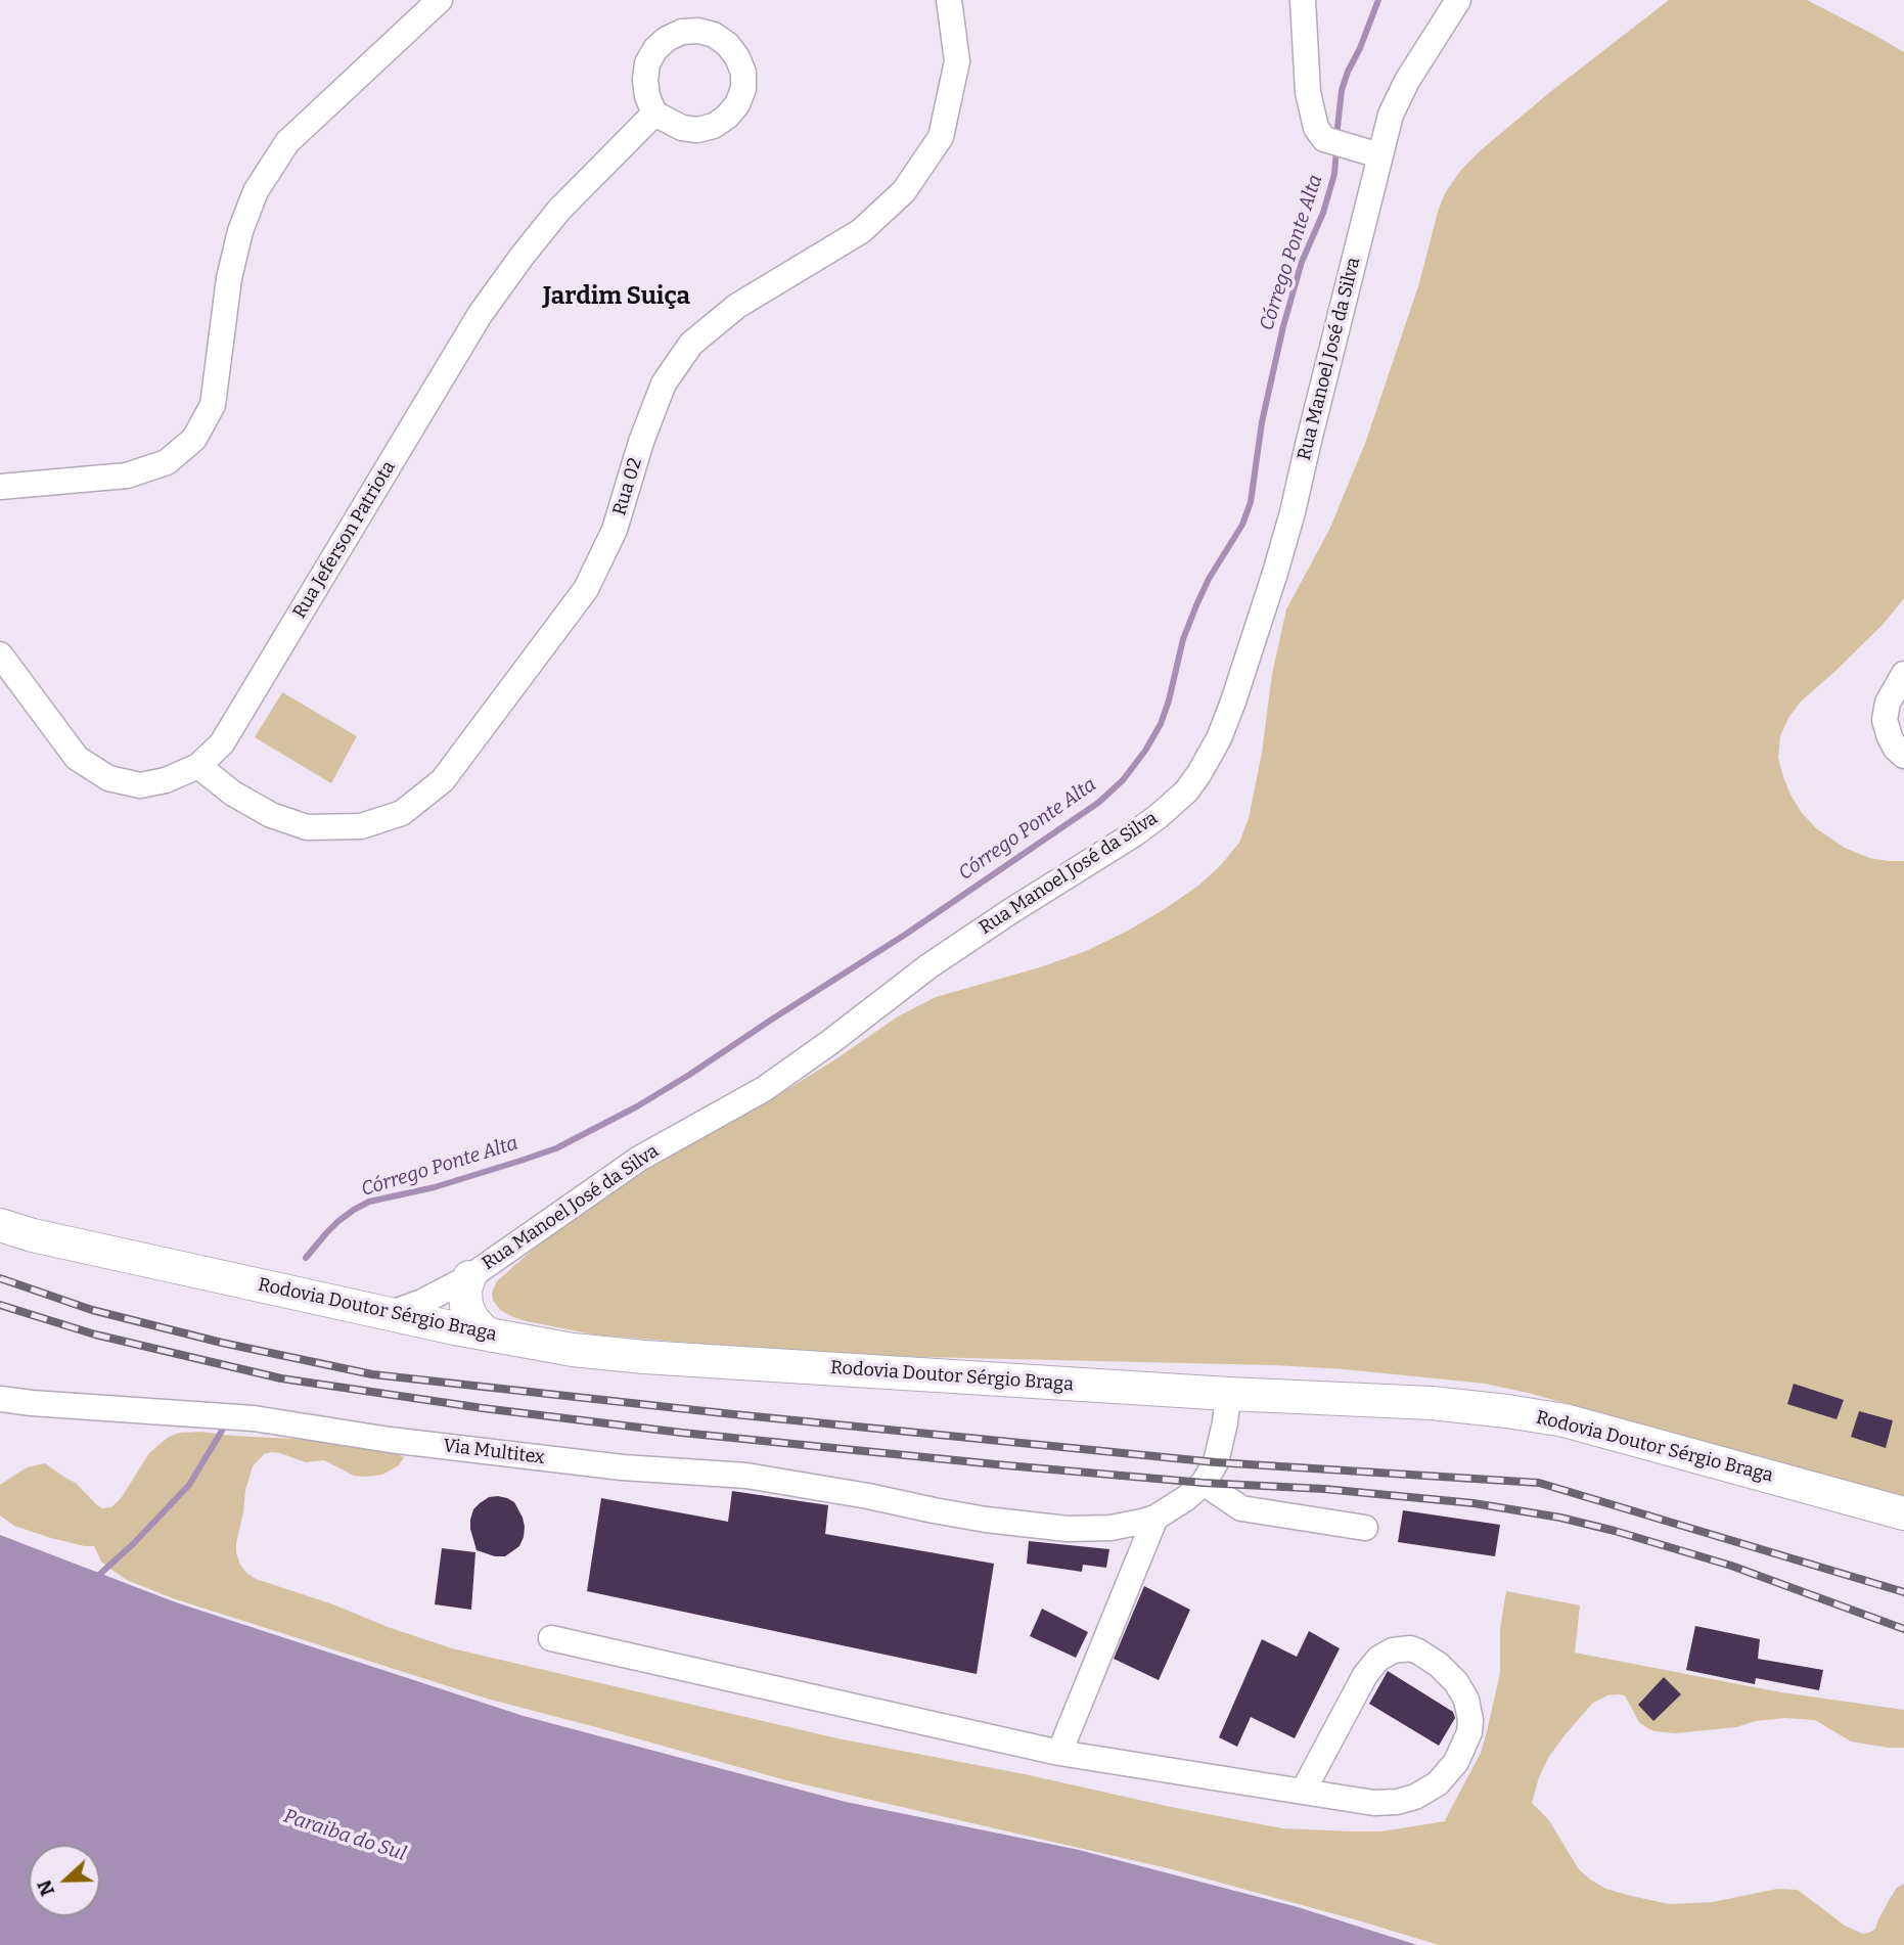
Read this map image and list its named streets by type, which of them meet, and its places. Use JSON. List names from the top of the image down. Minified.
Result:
{"streets":{"main road":["Rodovia Doutor Sérgio Braga"],"street":["Rua Manoel José da Silva","Rua 02","Rua Jeferson Patriota","Via Multitex"]},"crossings":[["Rua Manoel José da Silva","Rodovia Doutor Sérgio Braga"],["Rua 02","Rua Jeferson Patriota"]],"districts":["Jardim Suiça"],"water":["Córrego Ponte Alta","Paraiba do Sul"],"north":"left"}
